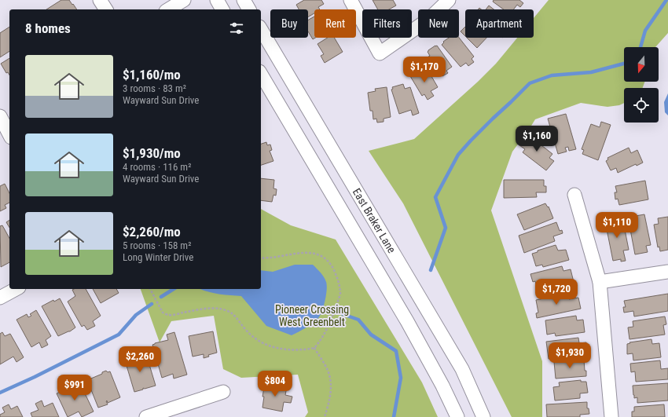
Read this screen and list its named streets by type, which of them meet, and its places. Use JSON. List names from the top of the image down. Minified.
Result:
{"streets":{"street":["East Braker Lane"]},"parks":["Pioneer Crossing West Greenbelt"],"north":"bottom","page":{"chip":["Buy","Rent","Filters","New","Apartment"],"heading":"8 homes","list":[{"name":"$1,160/mo","note":"3 rooms · 83 m² · Wayward Sun Drive"},{"name":"$1,930/mo","note":"4 rooms · 116 m² · Wayward Sun Drive"},{"name":"$2,260/mo","note":"5 rooms · 158 m² · Long Winter Drive"}],"price":["$1,170","$1,160","$1,110","$1,720","$1,930","$2,260","$804","$991"]}}
